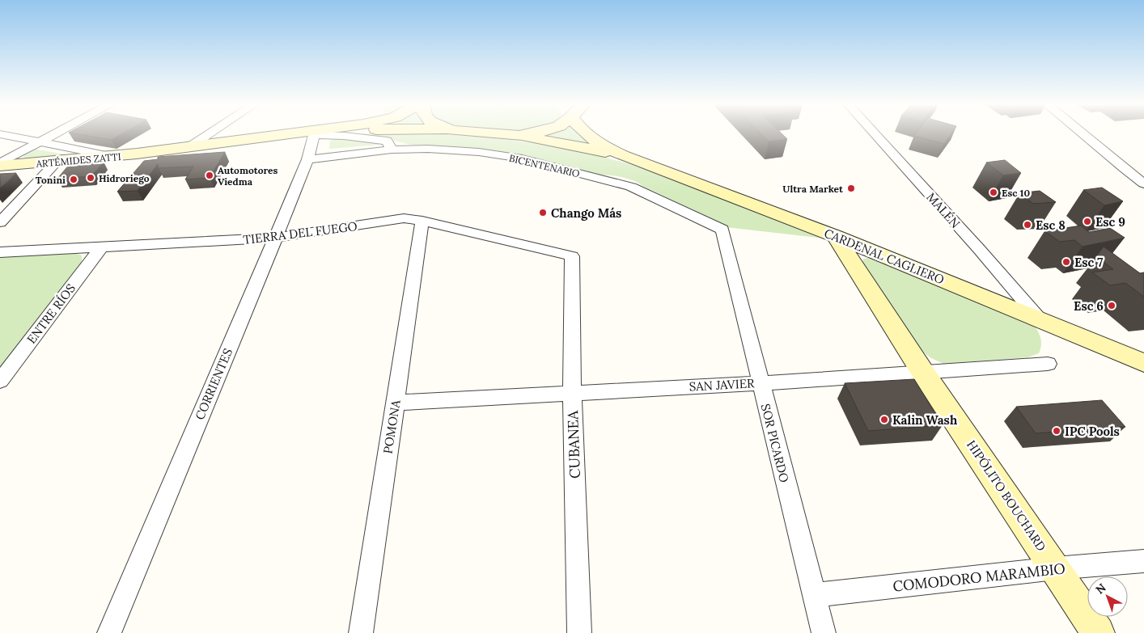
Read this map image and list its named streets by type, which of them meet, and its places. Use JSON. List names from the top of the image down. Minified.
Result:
{"streets":{"main road":["ARTÉMIDES ZATTI","CARDENAL CAGLIERO","HIPÓLITO BOUCHARD"],"street":["BICENTENARIO","MALÉN","TIERRA DEL FUEGO","ENTRE RÍOS","CORRIENTES","SAN JAVIER","POMONA","SOR PICARDO","CUBANEA","COMODORO MARAMBIO"]},"crossings":[["ARTÉMIDES ZATTI","CORRIENTES"],["BICENTENARIO","CORRIENTES"],["BICENTENARIO","SOR PICARDO"],["MALÉN","CARDENAL CAGLIERO"],["TIERRA DEL FUEGO","ENTRE RÍOS"],["TIERRA DEL FUEGO","CORRIENTES"],["TIERRA DEL FUEGO","POMONA"],["TIERRA DEL FUEGO","CUBANEA"],["CARDENAL CAGLIERO","HIPÓLITO BOUCHARD"],["SAN JAVIER","POMONA"],["SAN JAVIER","SOR PICARDO"],["SAN JAVIER","CUBANEA"],["SAN JAVIER","HIPÓLITO BOUCHARD"],["SOR PICARDO","COMODORO MARAMBIO"],["HIPÓLITO BOUCHARD","COMODORO MARAMBIO"]],"places":["Automotores Viedma","Hidroriego","Tonini","Ultra Market","Esc 10","Chango Más","Esc 9","Esc 8","Esc 7","Esc 6","Kalin Wash","IPC Pools"],"north":"top left"}
